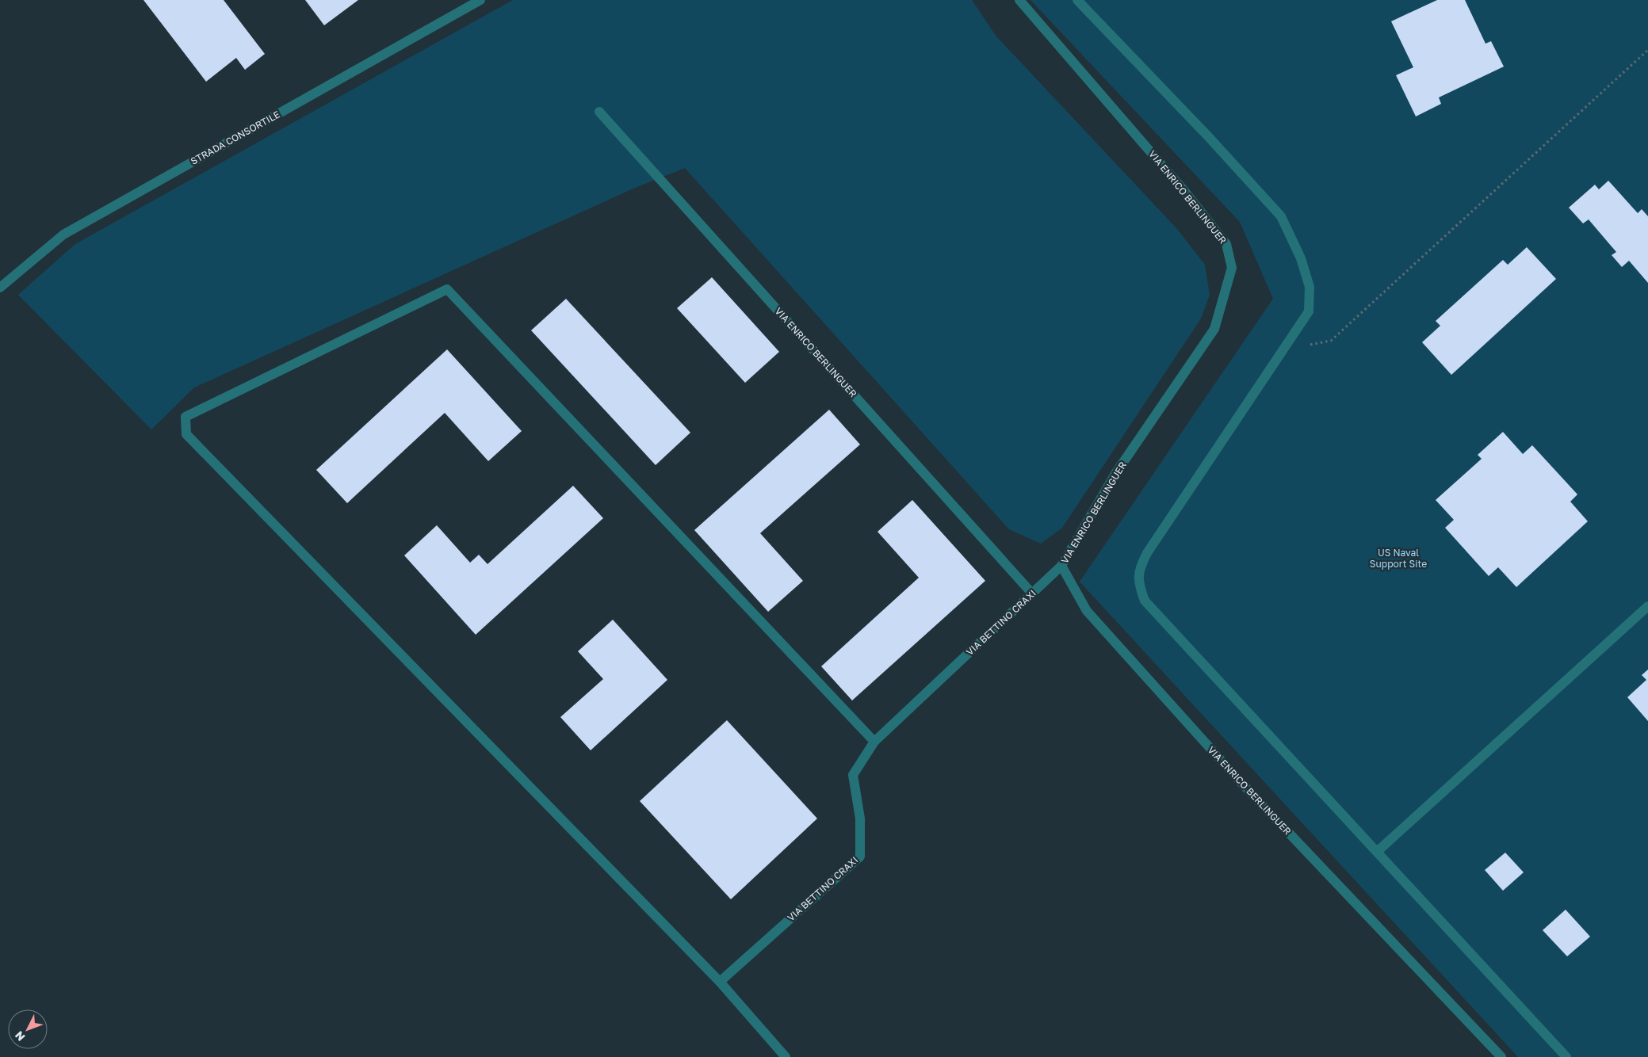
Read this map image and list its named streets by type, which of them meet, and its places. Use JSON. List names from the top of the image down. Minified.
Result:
{"streets":{"street":["STRADA CONSORTILE","VIA ENRICO BERLINGUER","VIA BETTINO CRAXI"]},"crossings":[["VIA ENRICO BERLINGUER","VIA BETTINO CRAXI"]],"parks":["US Naval Support Site"],"north":"bottom left"}
